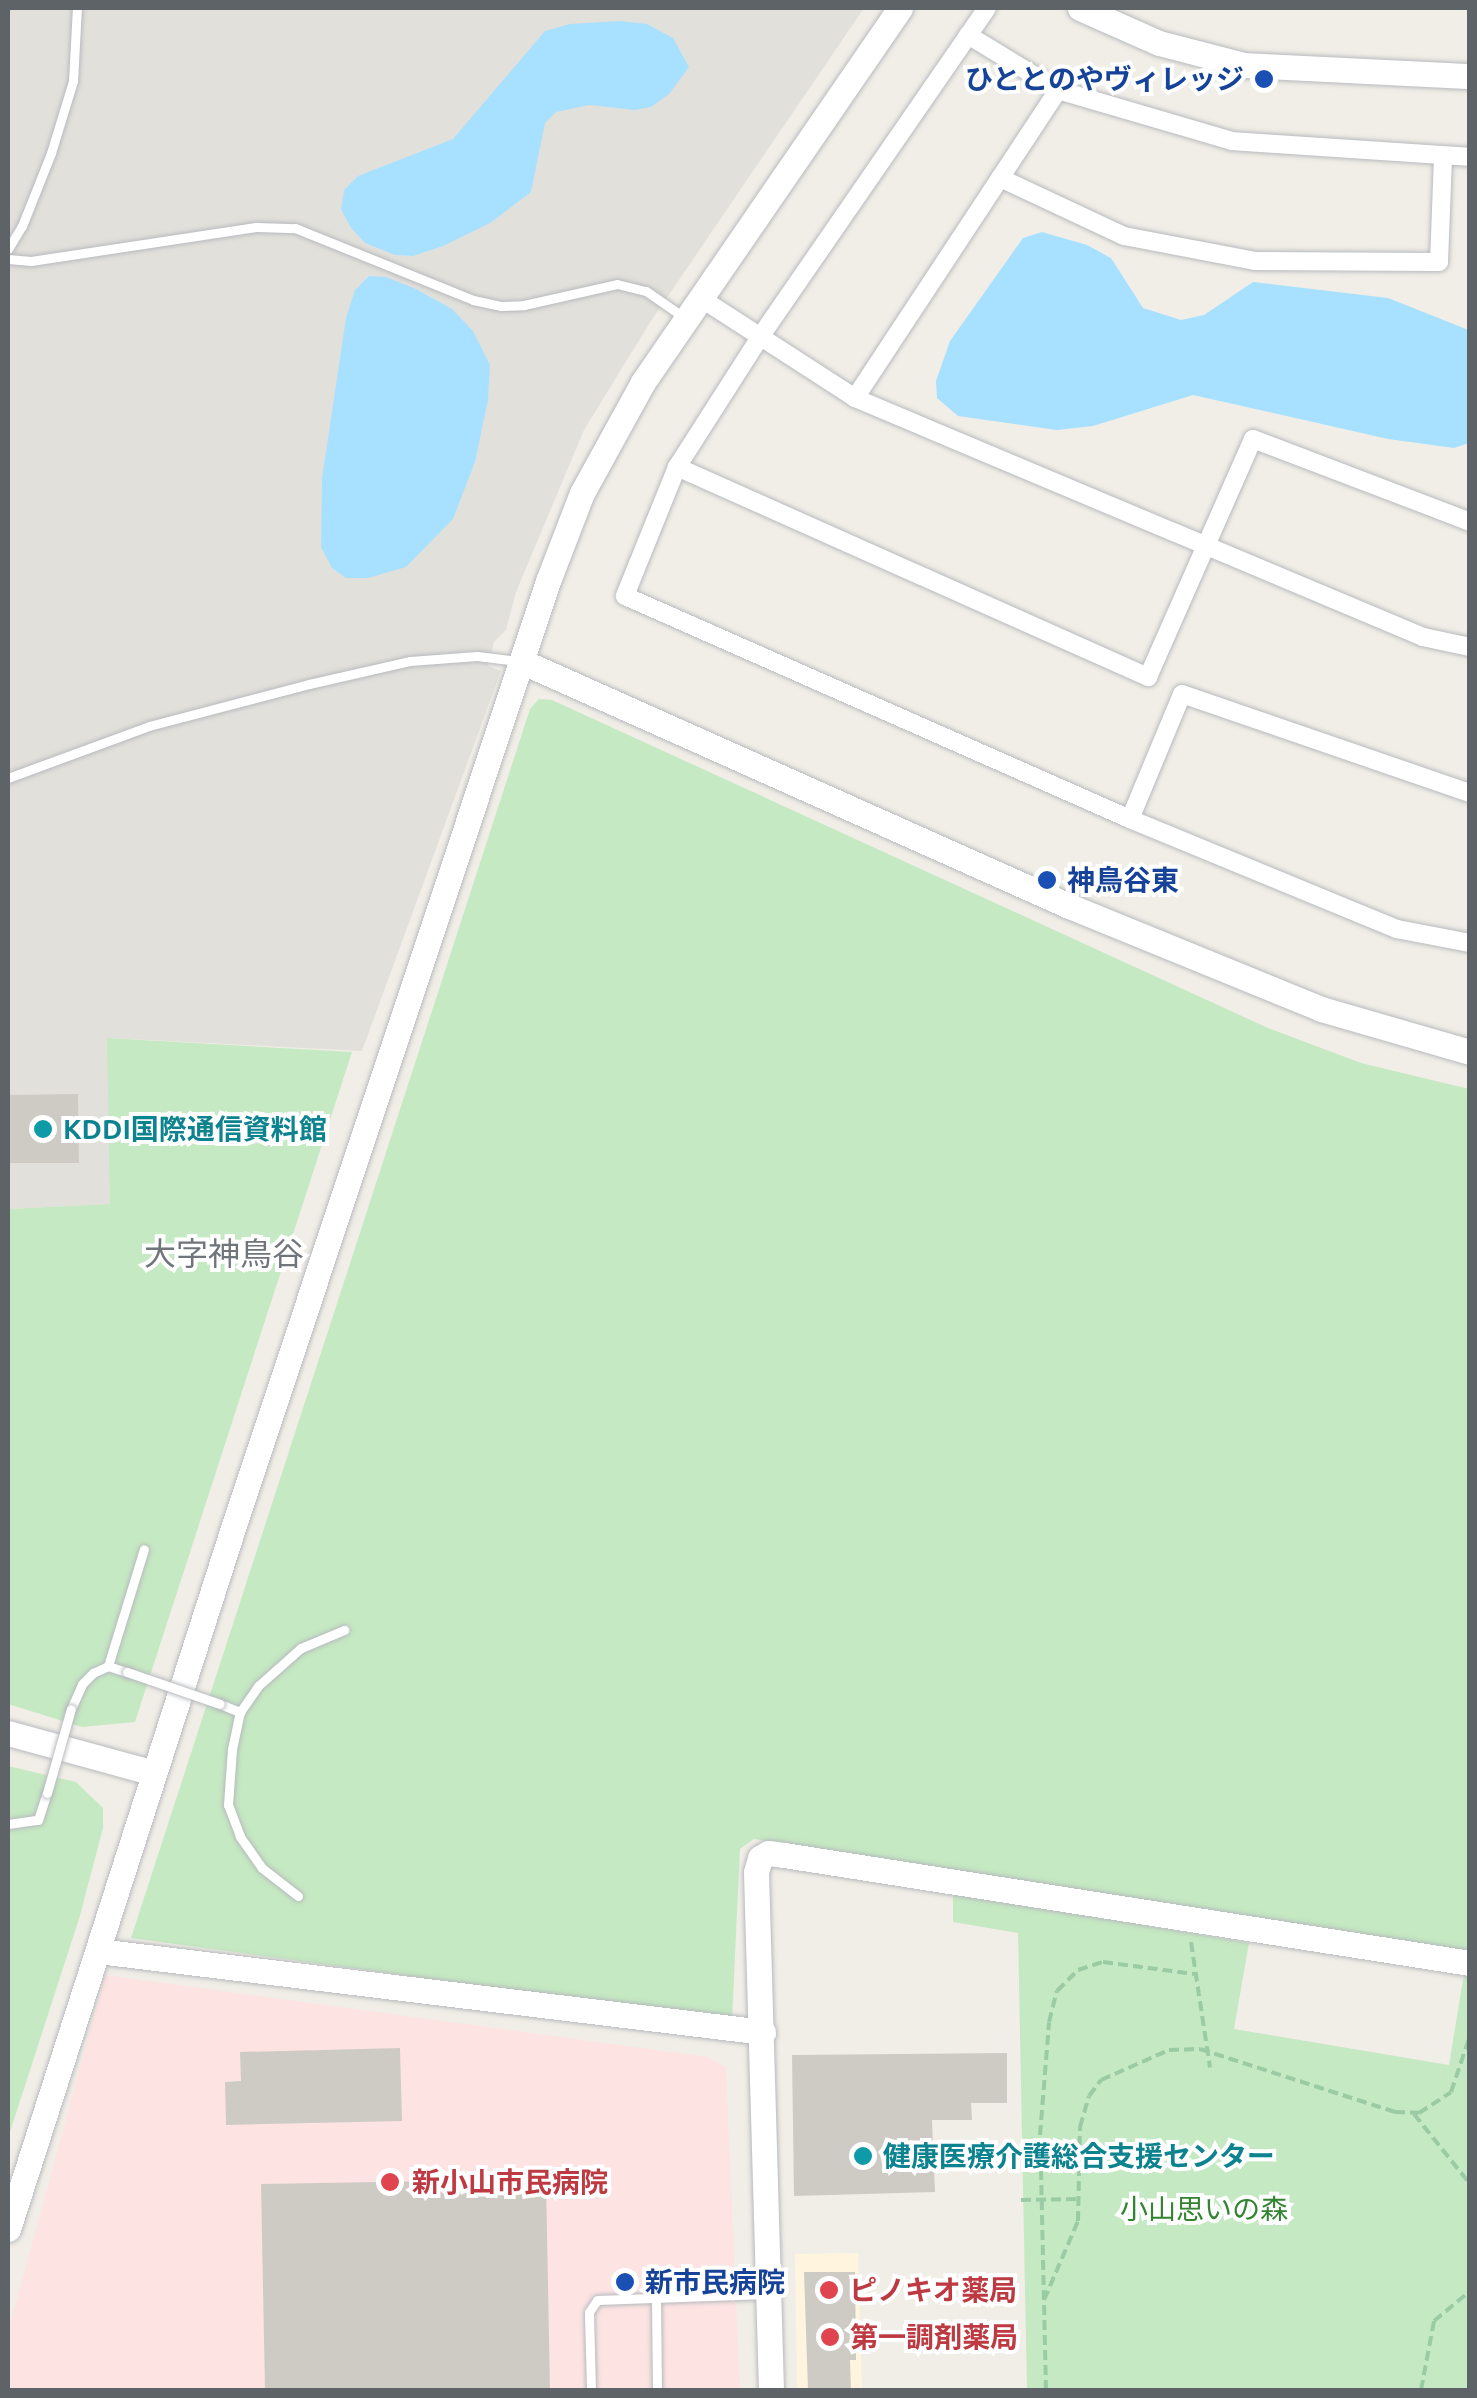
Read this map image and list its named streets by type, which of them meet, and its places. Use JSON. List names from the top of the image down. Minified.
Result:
{"districts":["大字神鳥谷"],"parks":["小山思いの森"],"places":["ひととのやヴィレッジ","神鳥谷東","KDDI国際通信資料館","健康医療介護総合支援センター","新小山市民病院","新市民病院","ピノキオ薬局","第一調剤薬局"]}
